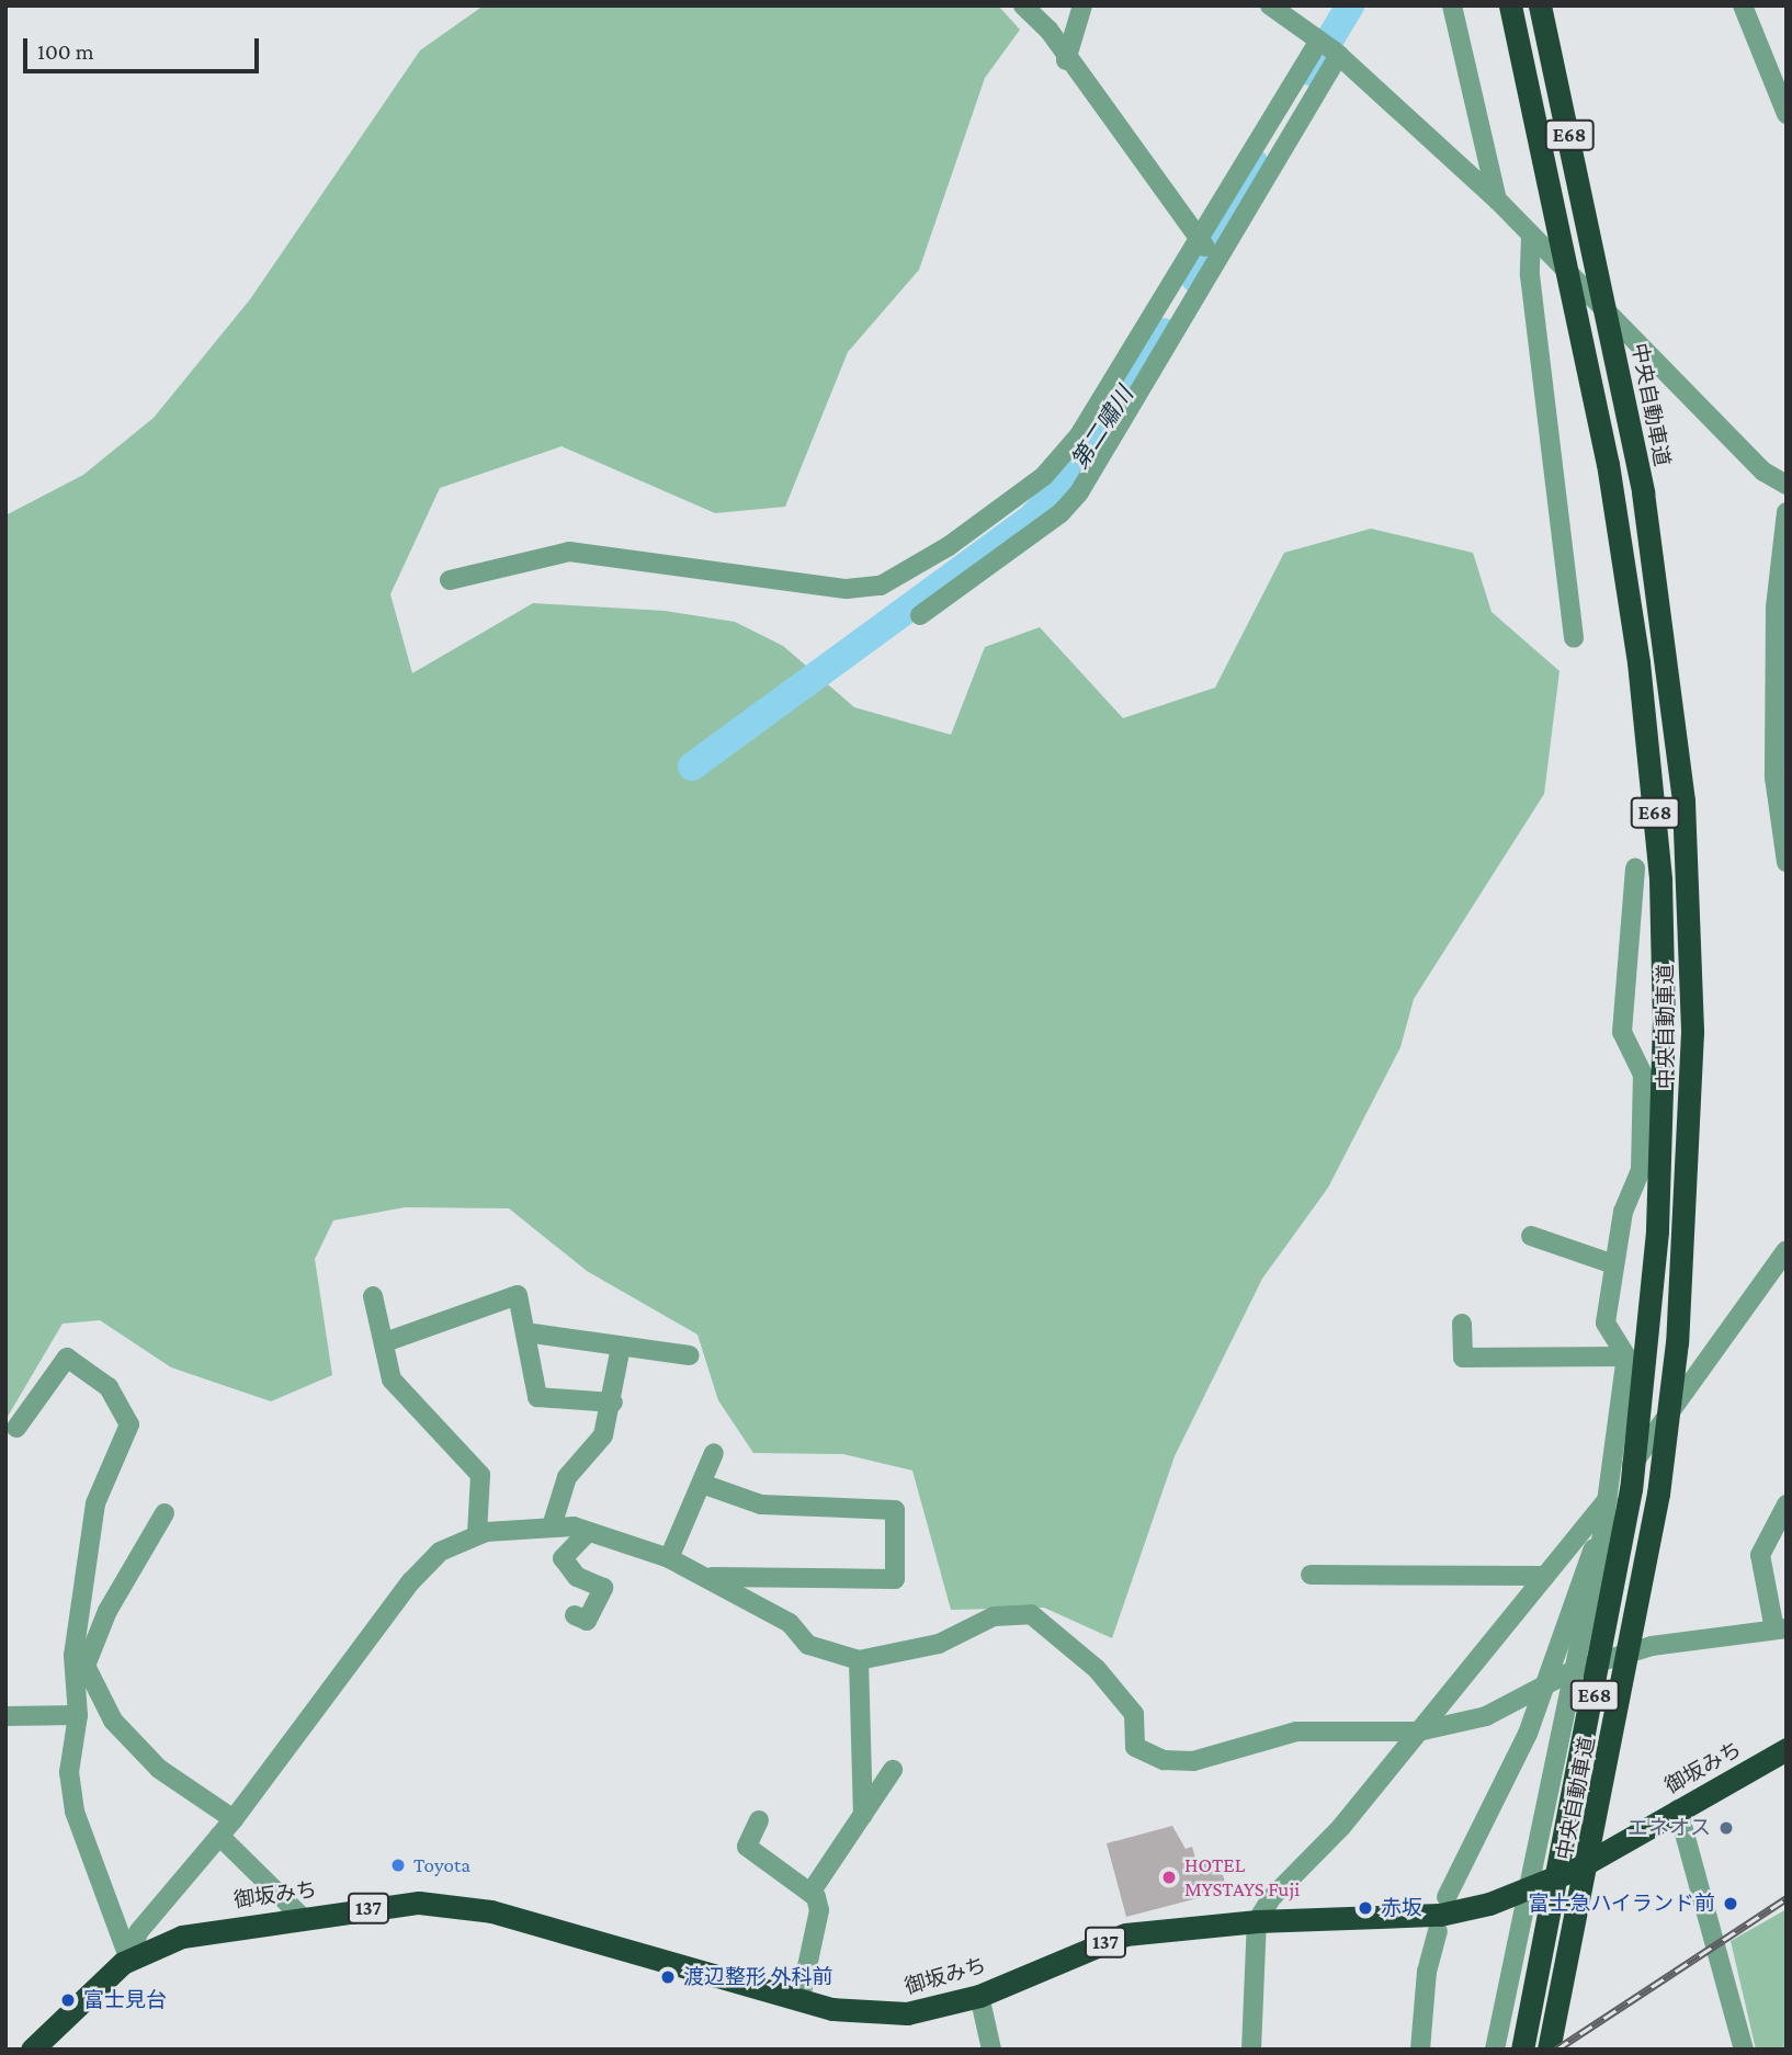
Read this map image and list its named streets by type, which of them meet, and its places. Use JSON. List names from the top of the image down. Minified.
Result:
{"streets":{"highway":["E68","中央自動車道","御坂みち","137"]},"water":["第二嘯川"],"places":["エネオス","Toyota","HOTEL MYSTAYS Fuji","富士急ハイランド前","赤坂","渡辺整形 外科前","富士見台"],"scale_bar":"100 m"}
